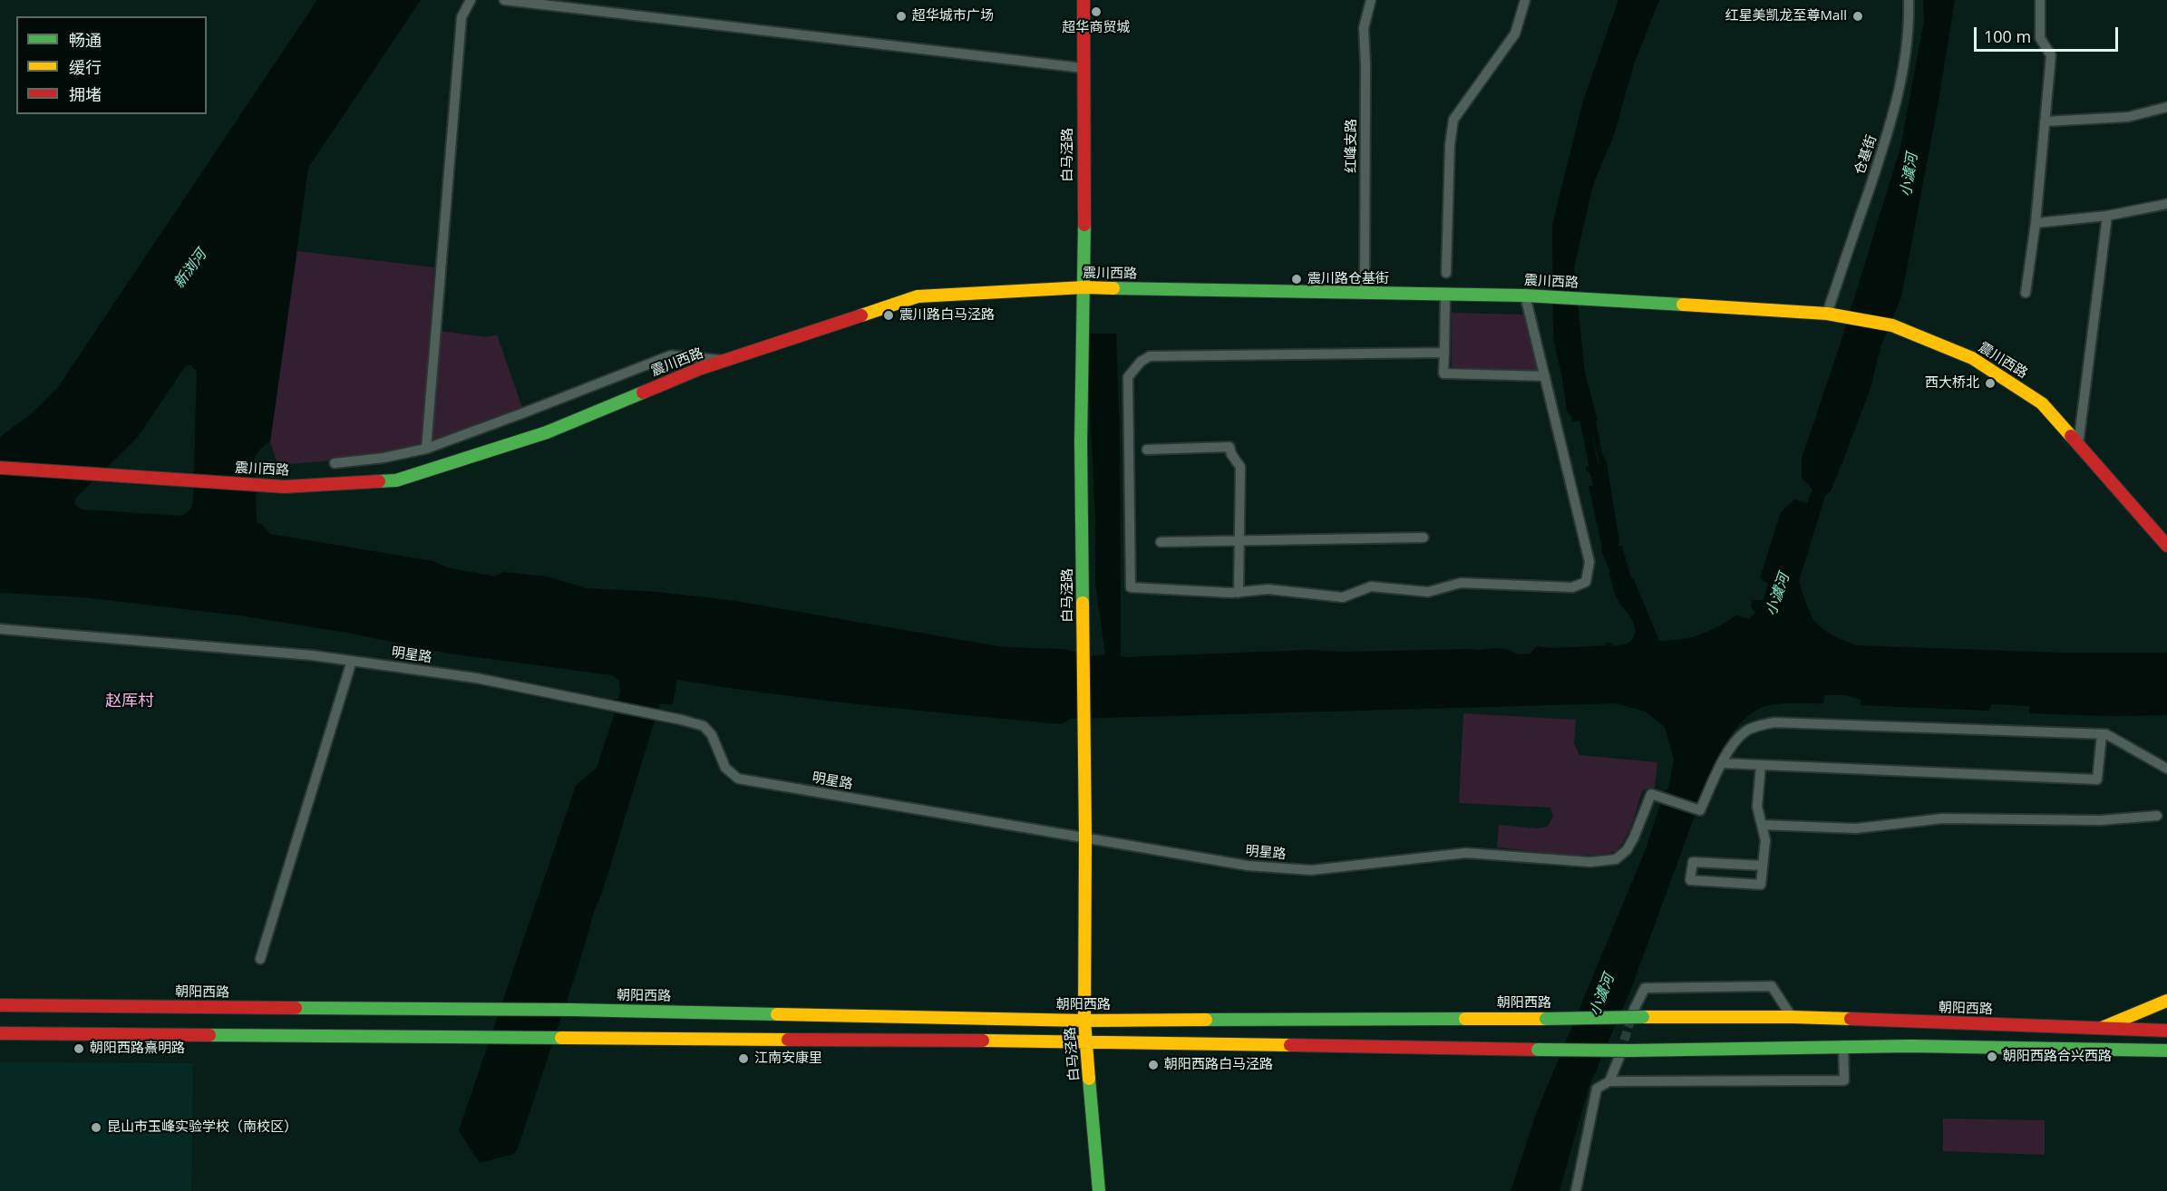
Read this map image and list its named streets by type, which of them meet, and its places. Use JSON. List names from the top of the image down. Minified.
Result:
{"streets":{"main road":["白马泾路","震川西路","朝阳西路"],"street":["红峰支路","仓基街","明星路"]},"crossings":[["红峰支路","震川西路"],["白马泾路","震川西路"],["白马泾路","明星路"],["白马泾路","朝阳西路"],["仓基街","震川西路"]],"districts":["赵厍村"],"water":["小澞河","新浏河"],"places":["超华商贸城","超华城市广场","红星美凯龙至尊Mall","震川路仓基街","震川路白马泾路","西大桥北","朝阳西路熹明路","朝阳西路合兴西路","江南安康里","朝阳西路白马泾路","昆山市玉峰实验学校（南校区）"],"legend":["畅通","缓行","拥堵"],"scale_bar":"100 m"}
